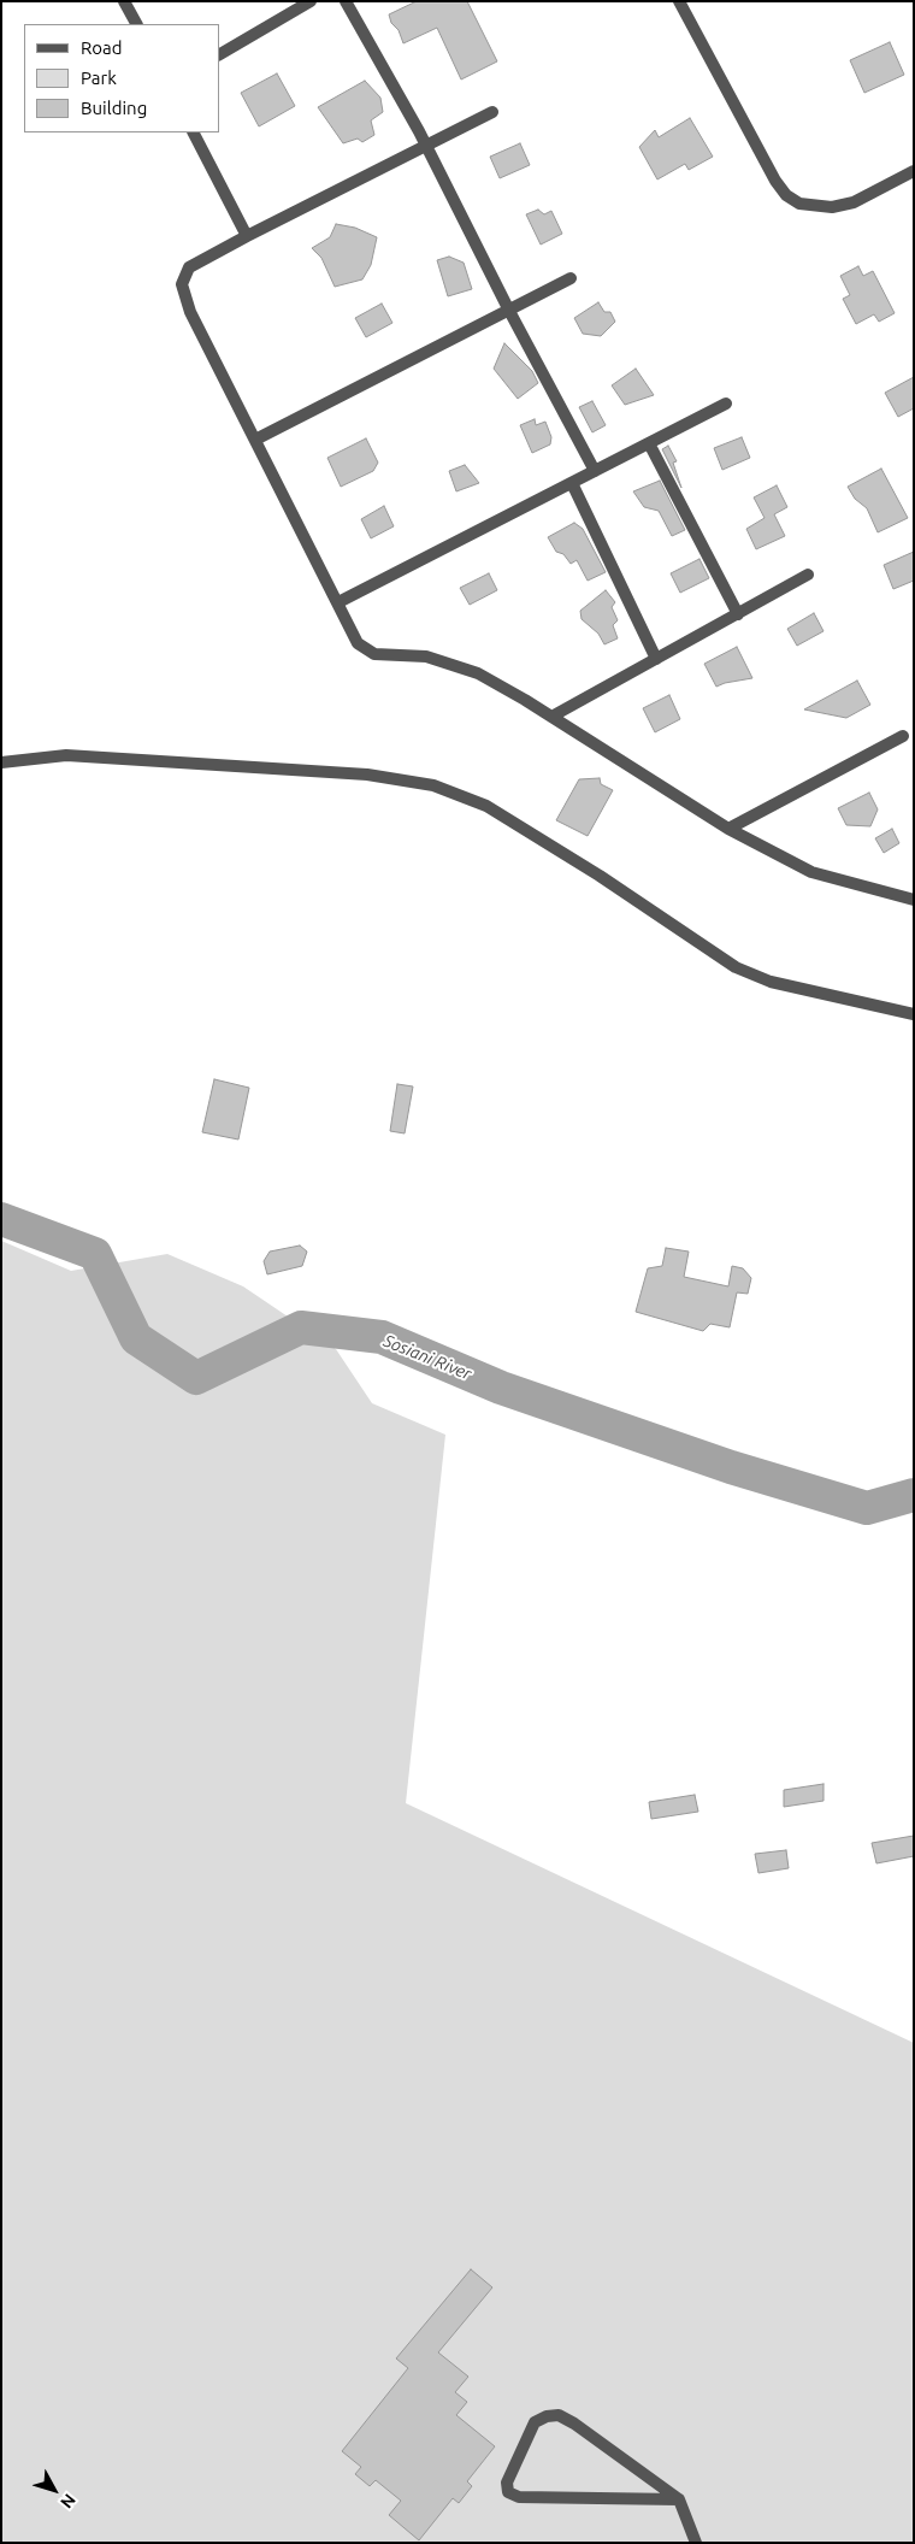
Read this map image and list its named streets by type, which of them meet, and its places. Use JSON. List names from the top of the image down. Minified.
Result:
{"water":["Sosiani River"],"legend":["Road","Park","Building"],"north":"bottom right"}
